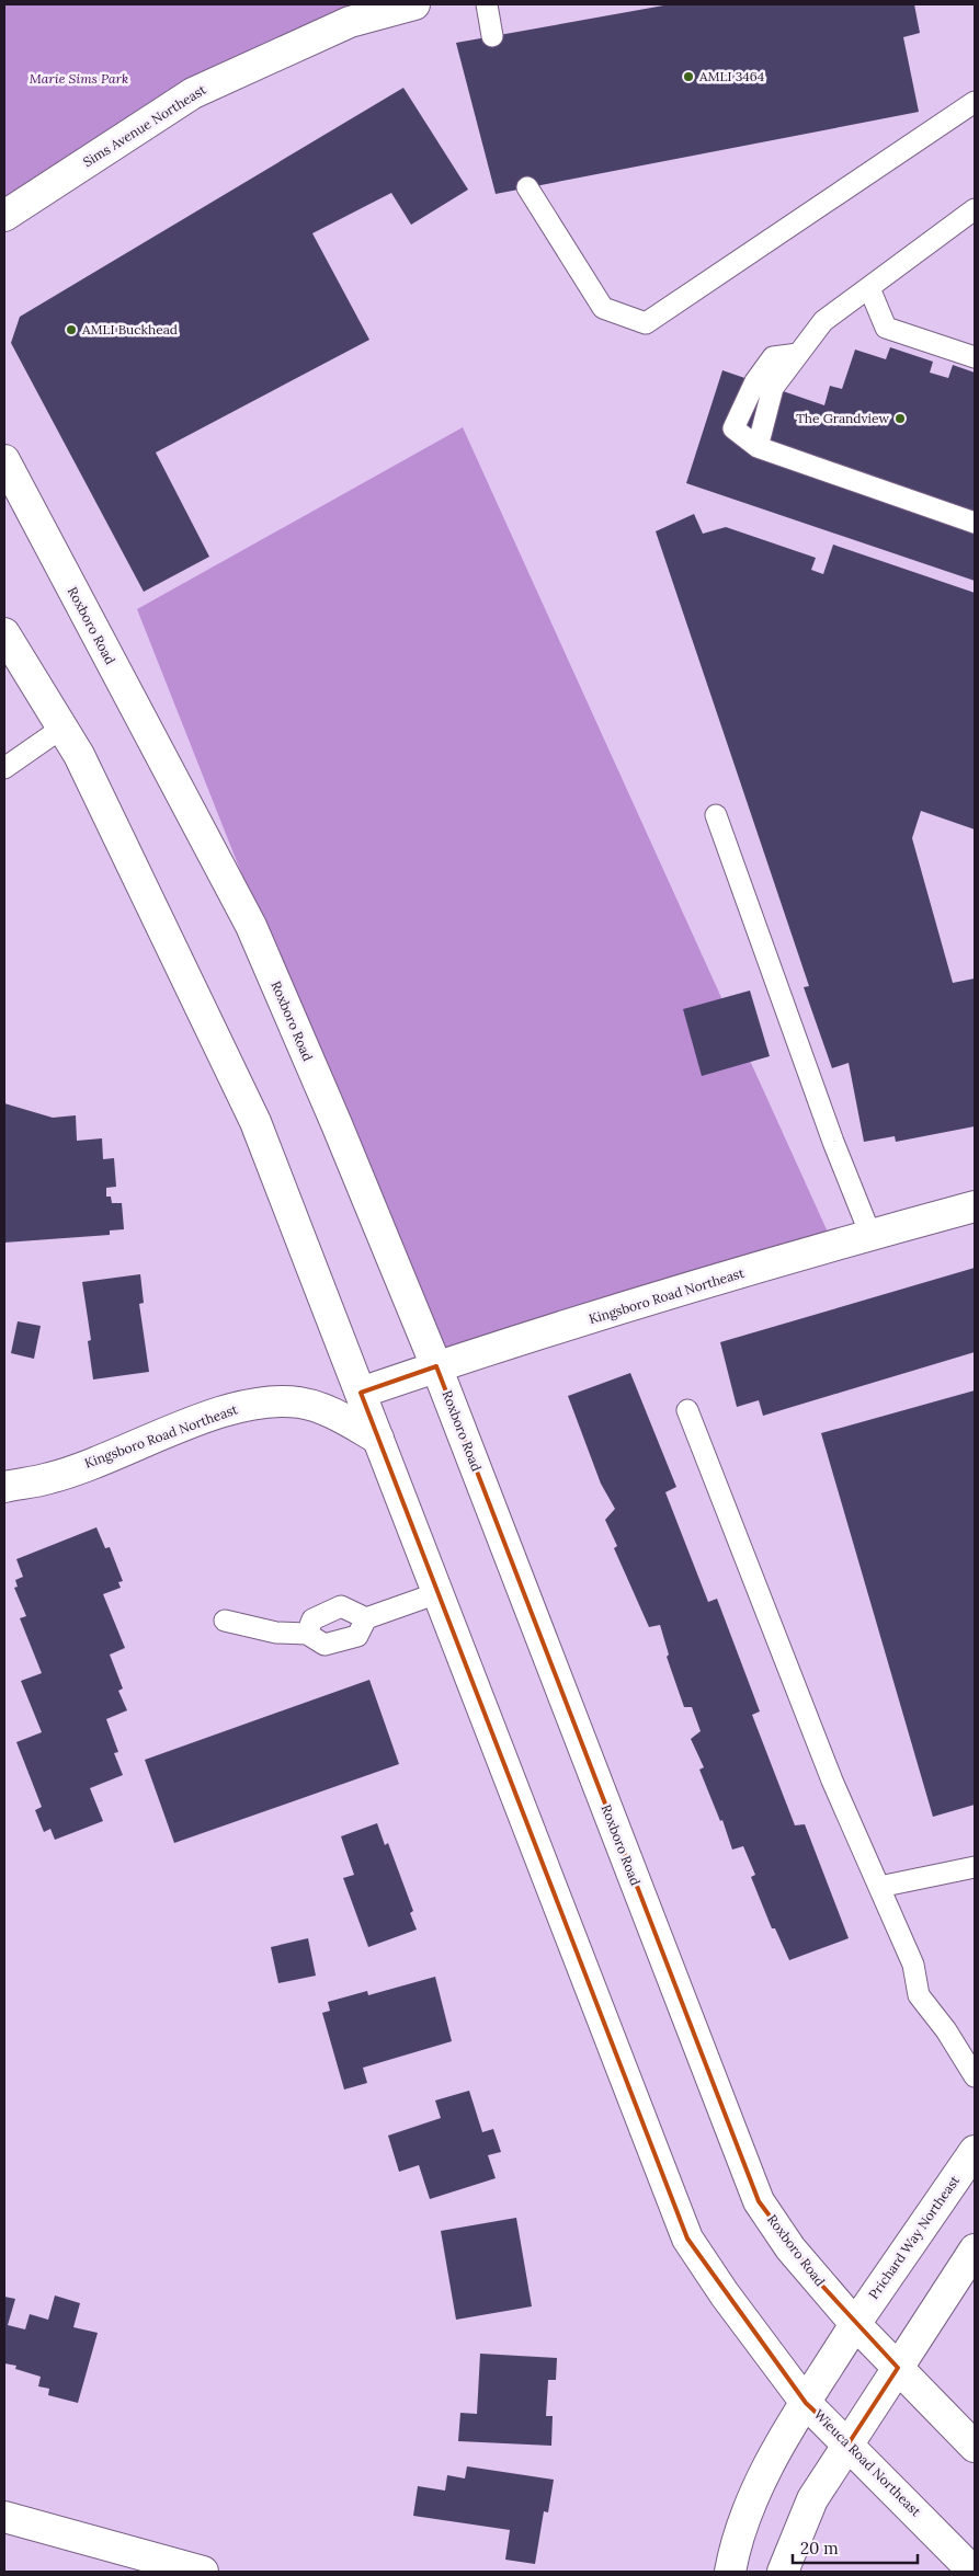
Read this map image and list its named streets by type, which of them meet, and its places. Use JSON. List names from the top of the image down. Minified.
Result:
{"streets":{"main road":["Sims Avenue Northeast","Roxboro Road","Kingsboro Road Northeast","Prichard Way Northeast","Wieuca Road Northeast"]},"crossings":[["Roxboro Road","Kingsboro Road Northeast"],["Roxboro Road","Prichard Way Northeast"]],"parks":["Marie Sims Park"],"places":["AMLI 3464","AMLI Buckhead","The Grandview"],"scale_bar":"20 m"}
